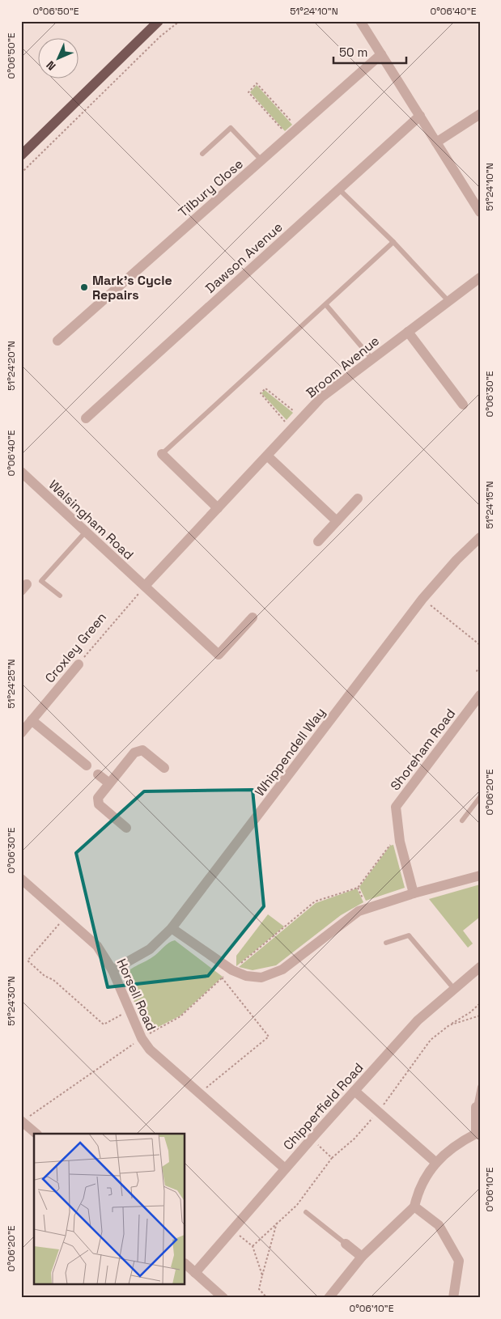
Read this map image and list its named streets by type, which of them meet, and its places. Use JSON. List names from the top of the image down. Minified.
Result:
{"streets":{"street":["Tilbury Close","Dawson Avenue","Broom Avenue","Walsingham Road","Croxley Green","Shoreham Road","Whippendell Way","Horsell Road","Chipperfield Road"]},"crossings":[["Broom Avenue","Walsingham Road"],["Broom Avenue","Croxley Green"],["Walsingham Road","Croxley Green"],["Whippendell Way","Horsell Road"],["Horsell Road","Chipperfield Road"]],"places":["Mark's Cycle Repairs"],"scale_bar":"50 m","north":"bottom left","coordinates":["0°06'50\"E","51°24'10\"N","0°06'40\"E","51°24'20\"N","0°06'30\"E","51°24'15\"N","51°24'25\"N","0°06'20\"E","51°24'30\"N","0°06'10\"E"]}
